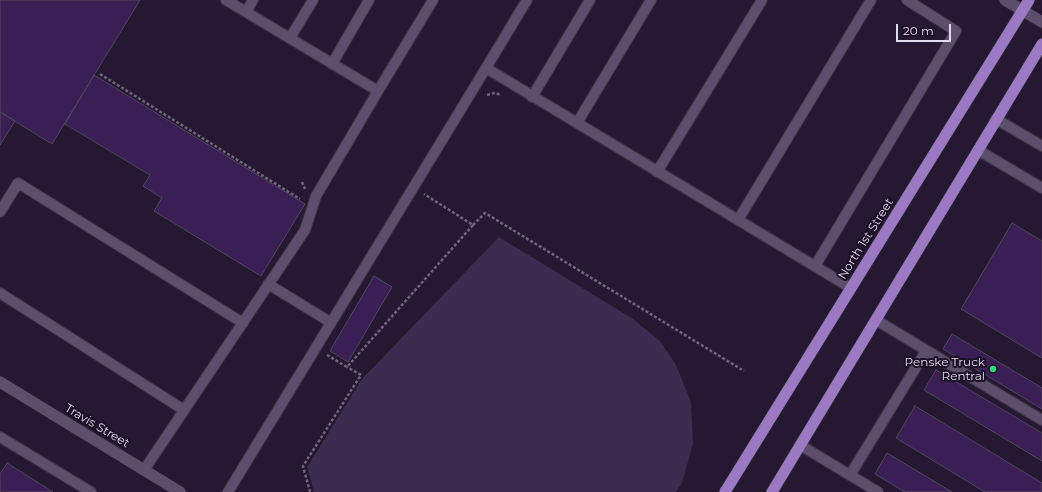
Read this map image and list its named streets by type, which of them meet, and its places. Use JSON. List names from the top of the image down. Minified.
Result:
{"streets":{"main road":["North 1st Street"],"street":["Travis Street"]},"places":["Penske Truck Rentral"],"scale_bar":"20 m"}
